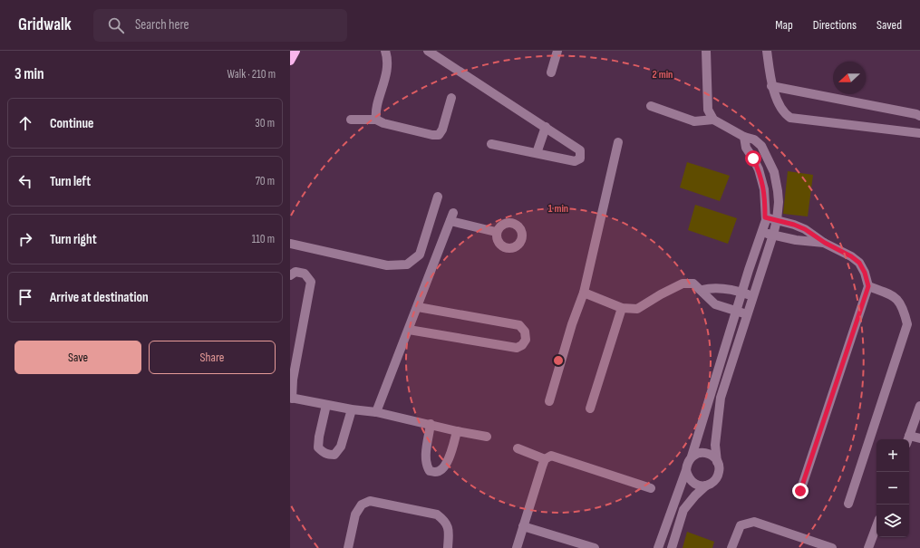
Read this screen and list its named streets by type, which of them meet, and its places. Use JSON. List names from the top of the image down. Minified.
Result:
{"north":"left","page":{"header":"Gridwalk","search":"Search here","nav":["Map","Directions","Saved"],"heading":["3 min","Walk · 210 m"],"list":[["Continue","30 m"],["Turn left","70 m"],["Turn right","110 m"],"Arrive at destination"],"buttons":["Save","Share"],"map_buttons":["+","−"]},"rings":["2 min","1 min"]}
